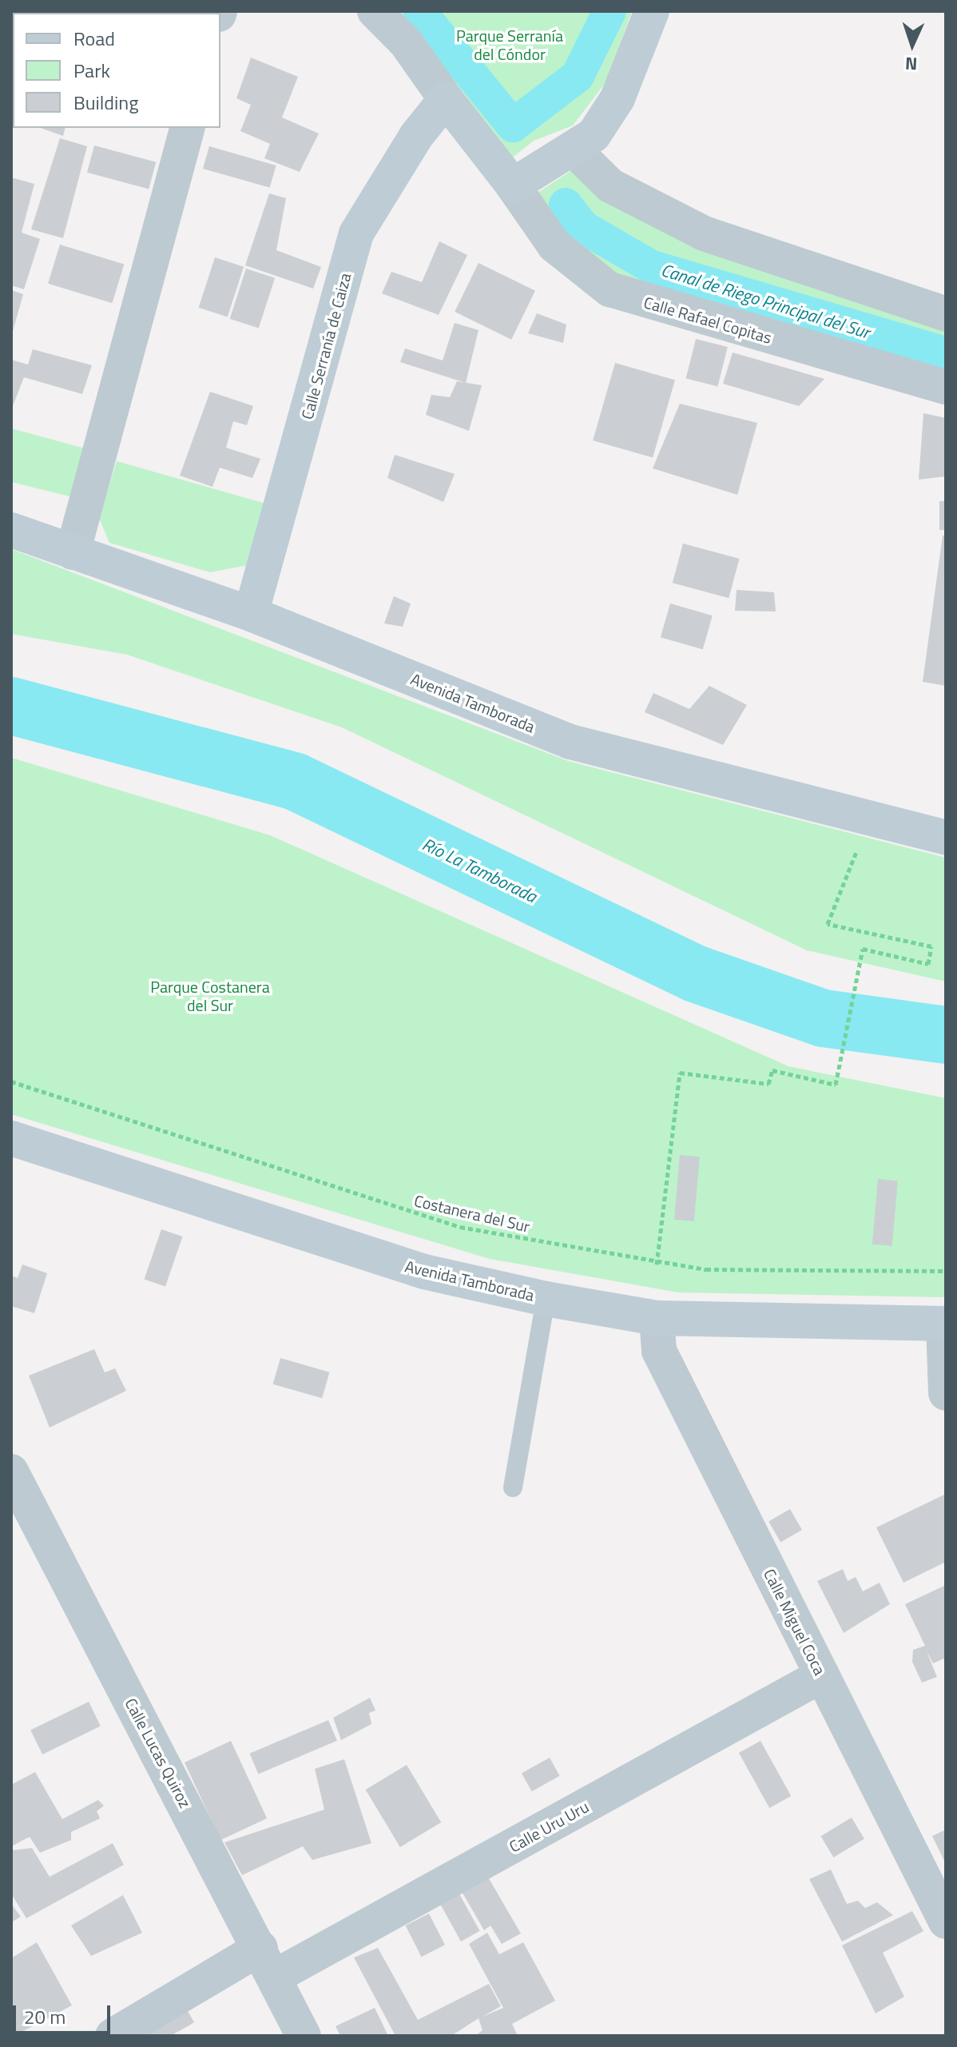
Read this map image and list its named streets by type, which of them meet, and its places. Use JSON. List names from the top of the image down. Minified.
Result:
{"streets":{"main road":["Calle Serranía de Caiza","Avenida Tamborada"],"street":["Calle Rafael Copitas","Calle Miguel Coca","Calle Lucas Quiroz","Calle Uru Uru"],"path":["Costanera del Sur"]},"crossings":[["Calle Serranía de Caiza","Avenida Tamborada"],["Avenida Tamborada","Calle Miguel Coca"],["Calle Miguel Coca","Calle Uru Uru"],["Calle Lucas Quiroz","Calle Uru Uru"]],"water":["Canal de Riego Principal del Sur","Río La Tamborada"],"parks":["Parque Serranía del Cóndor","Parque Costanera del Sur"],"legend":["Road","Park","Building"],"scale_bar":"20 m","north":"bottom"}
